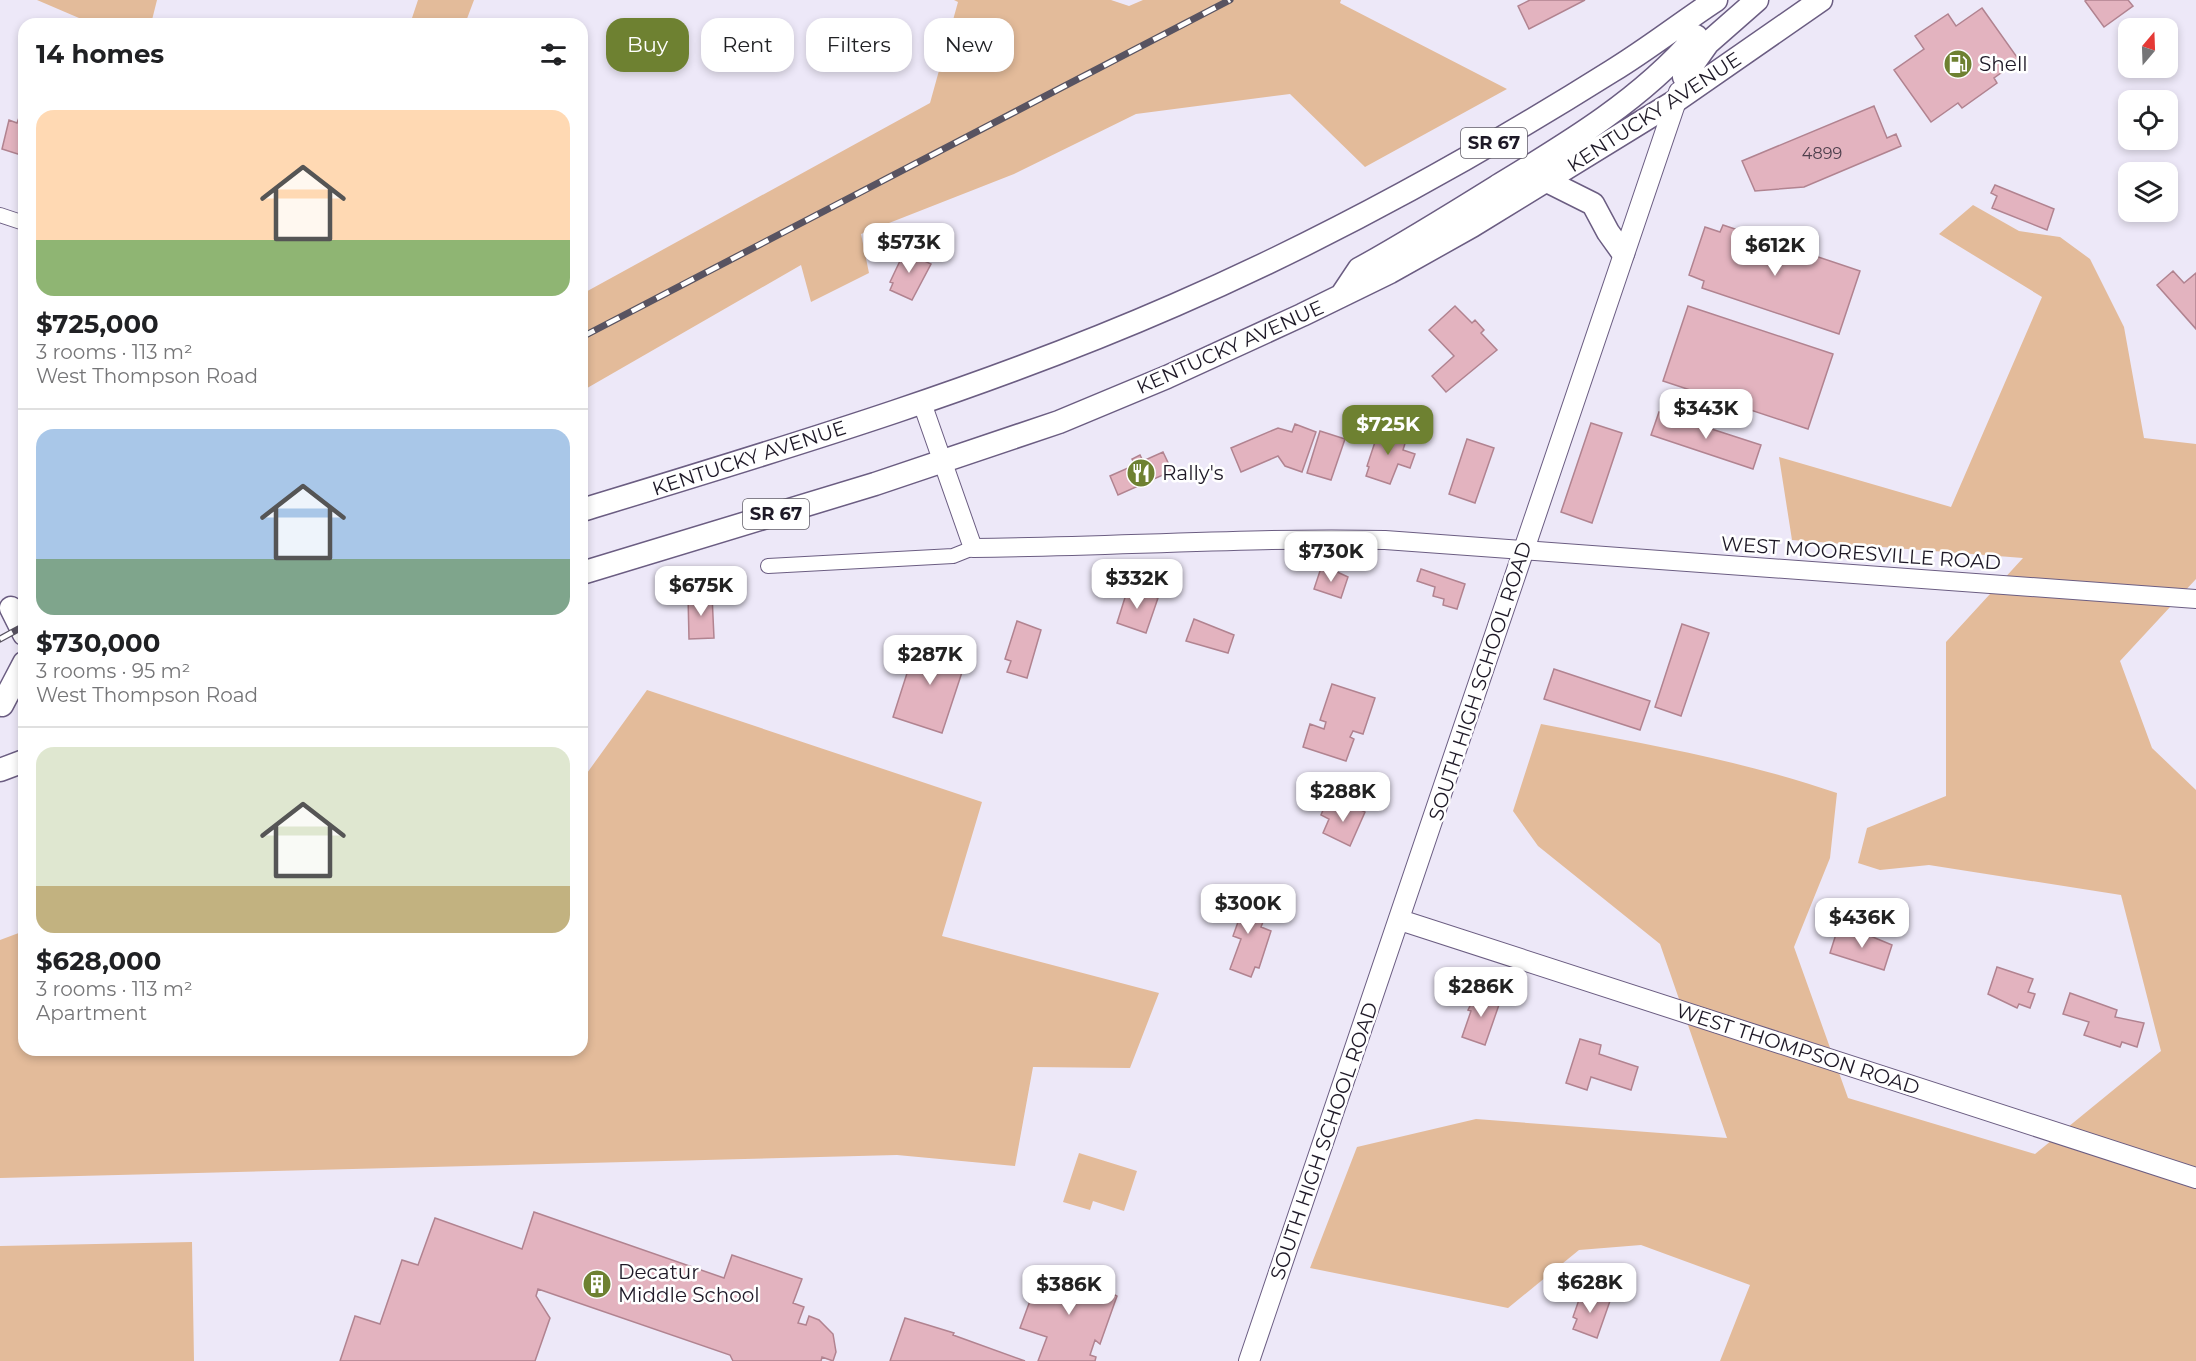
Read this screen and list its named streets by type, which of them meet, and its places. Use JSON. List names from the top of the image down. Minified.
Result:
{"streets":{"main road":["KENTUCKY AVENUE","SR 67","SOUTH HIGH SCHOOL ROAD","WEST THOMPSON ROAD"],"street":["WEST MOORESVILLE ROAD"]},"crossings":[["KENTUCKY AVENUE","SOUTH HIGH SCHOOL ROAD"],["WEST MOORESVILLE ROAD","SOUTH HIGH SCHOOL ROAD"],["SOUTH HIGH SCHOOL ROAD","WEST THOMPSON ROAD"]],"places":{"fuel station":["Shell"],"restaurant":["Rally's"],"building":["Decatur Middle School"]},"house_numbers":["4899"],"north":"top","page":{"chip":["Buy","Rent","Filters","New"],"heading":"14 homes","list":[{"name":"$725,000","note":"3 rooms · 113 m² · West Thompson Road"},{"name":"$730,000","note":"3 rooms · 95 m² · West Thompson Road"},{"name":"$628,000","note":"3 rooms · 113 m² · Apartment"}],"price":["$573K","$612K","$343K","$725K","$730K","$332K","$675K","$287K","$288K","$300K","$436K","$286K","$628K","$386K"]}}
